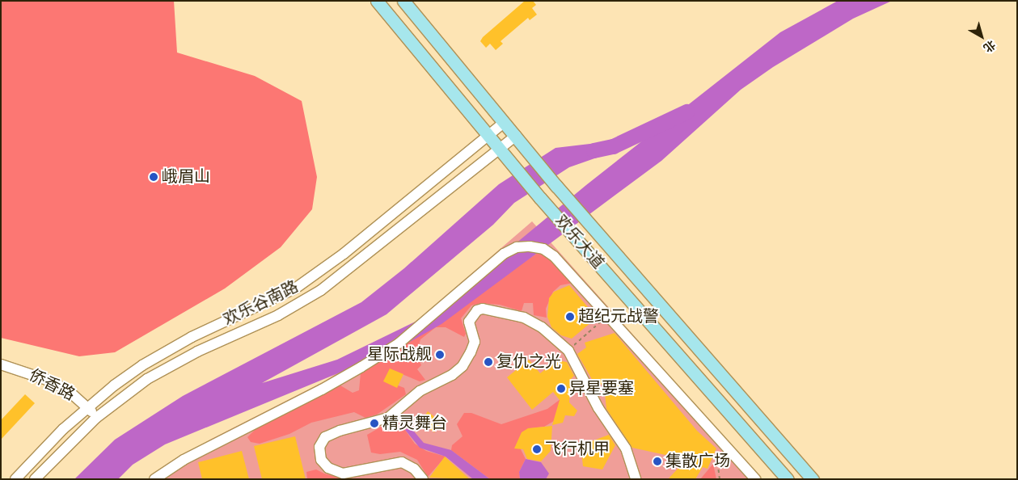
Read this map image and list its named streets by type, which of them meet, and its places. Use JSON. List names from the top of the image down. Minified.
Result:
{"streets":{"main road":["欢乐大道"],"street":["欢乐谷南路","侨香路"]},"crossings":[["欢乐大道","欢乐谷南路"],["欢乐谷南路","侨香路"]],"places":["峨眉山","超纪元战警","星际战舰","复仇之光","异星要塞","精灵舞台","飞行机甲","集散广场"],"north":"bottom right"}
